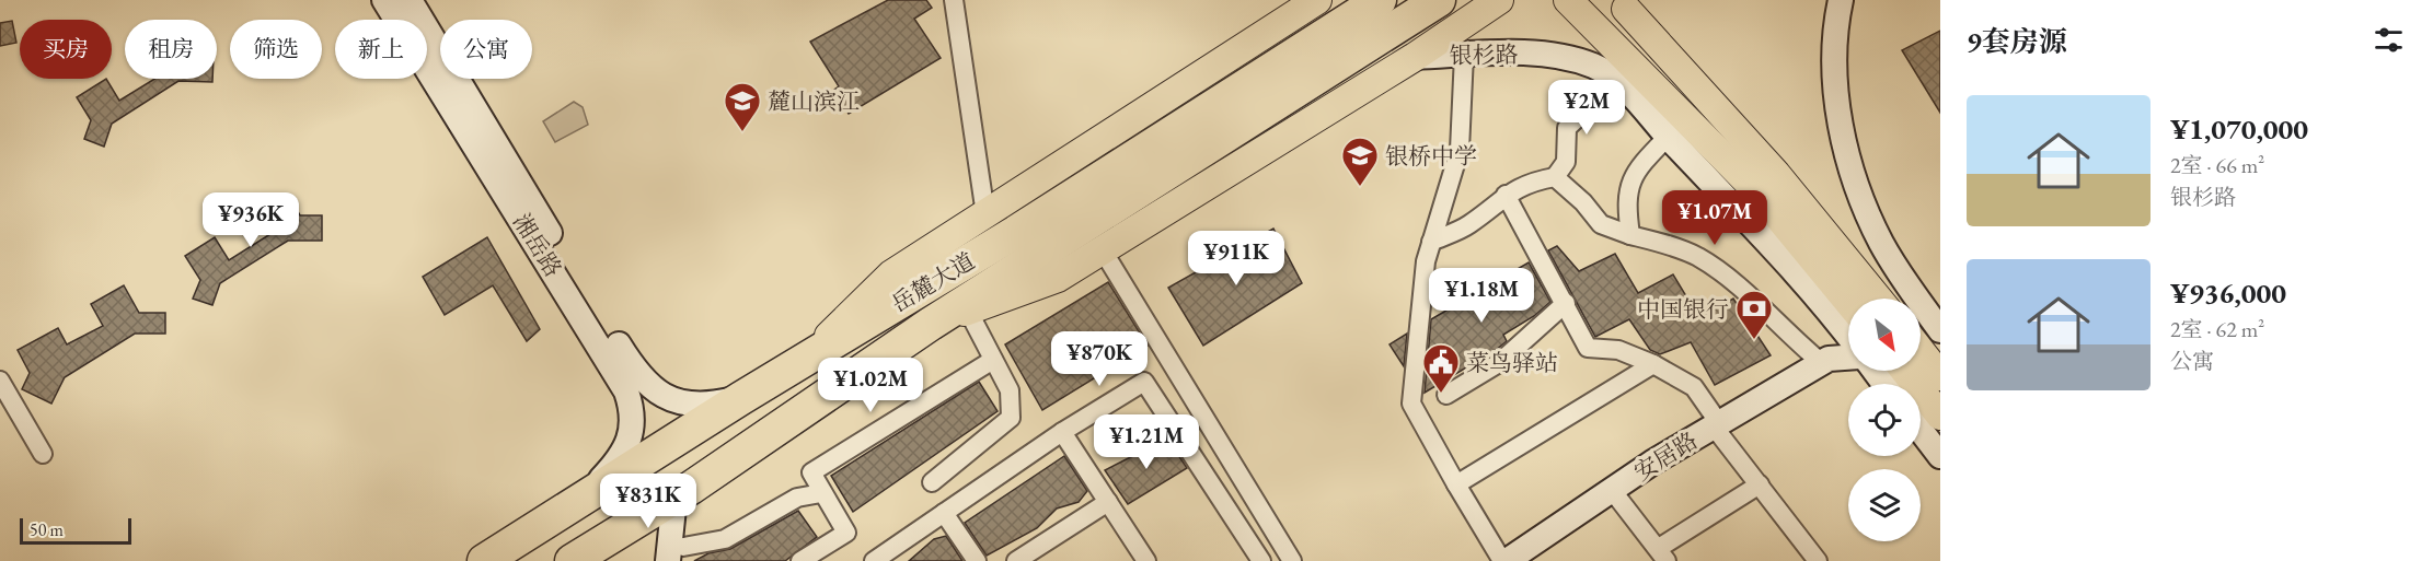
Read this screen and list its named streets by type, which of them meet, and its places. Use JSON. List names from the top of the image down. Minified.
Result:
{"streets":{"highway":["岳麓大道"],"main road":["银杉路","湘岳路","安居路"]},"crossings":[["湘岳路","岳麓大道"]],"places":{"school or university":["麓山滨江","银桥中学"],"bank":["中国银行"],"public building":["菜鸟驿站"]},"scale_bar":"50 m","north":"bottom right","page":{"heading":"9套房源","chip":["买房","租房","筛选","新上","公寓"],"list":[{"name":"¥1,070,000","note":"2室 · 66 m² · 银杉路"},{"name":"¥936,000","note":"2室 · 62 m² · 公寓"}],"price":["¥2M","¥1.07M","¥936K","¥911K","¥1.18M","¥870K","¥1.02M","¥1.21M","¥831K"],"scale":"50 m"}}
